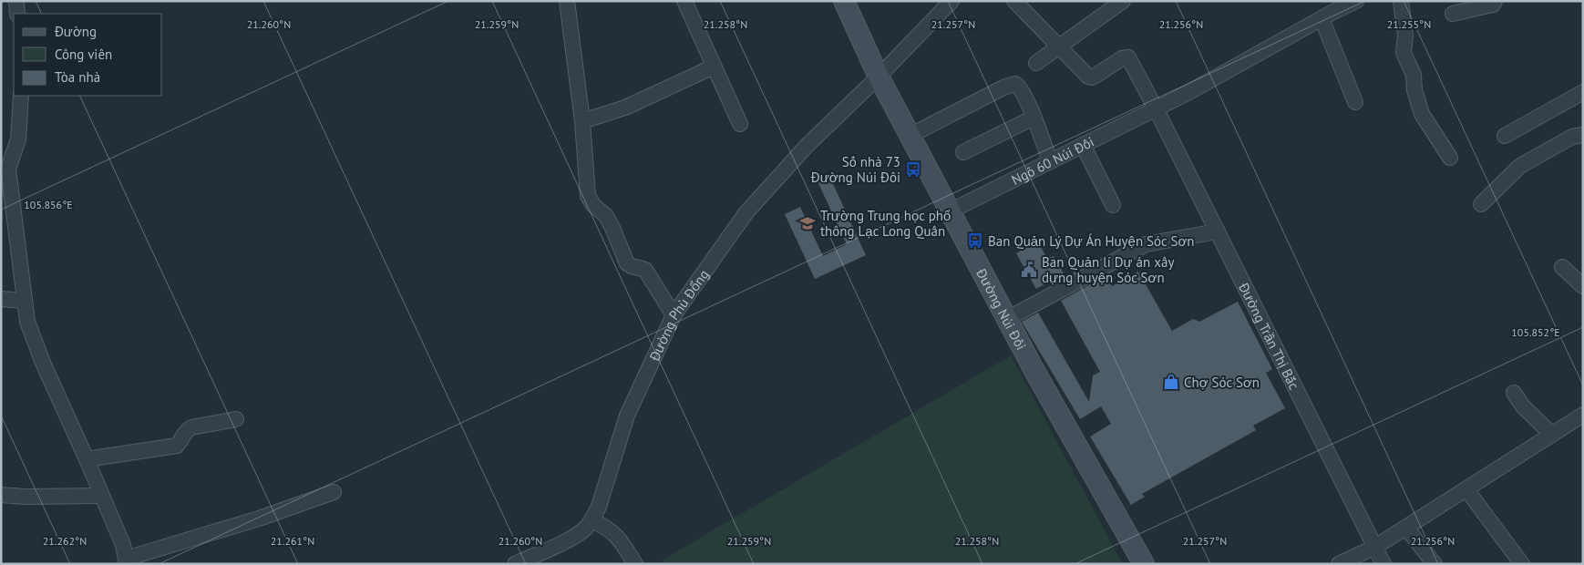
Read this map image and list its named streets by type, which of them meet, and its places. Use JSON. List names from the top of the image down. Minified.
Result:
{"streets":{"main road":["Đường Núi Đôi"],"street":["Ngõ 60 Núi Đôi","Đường Phù Đổng","Đường Trần Thị Bắc"]},"crossings":[["Ngõ 60 Núi Đôi","Đường Núi Đôi"],["Ngõ 60 Núi Đôi","Đường Trần Thị Bắc"],["Đường Núi Đôi","Đường Phù Đổng"]],"places":{"bus stop":["Số nhà 73 Đường Núi Đôi","Ban Quản Lý Dự Án Huyện Sóc Sơn"],"school or university":["Trường Trung học phổ thông Lạc Long Quân"],"public building":["Ban Quản lí Dự án xây dựng huyện Sóc Sơn"],"shop":["Chợ Sóc Sơn"]},"legend":["Đường","Công viên","Tòa nhà"],"coordinates":["21.255°N","21.260°N","21.259°N","21.258°N","21.257°N","21.256°N","105.856°E","105.852°E","21.262°N","21.261°N"]}
